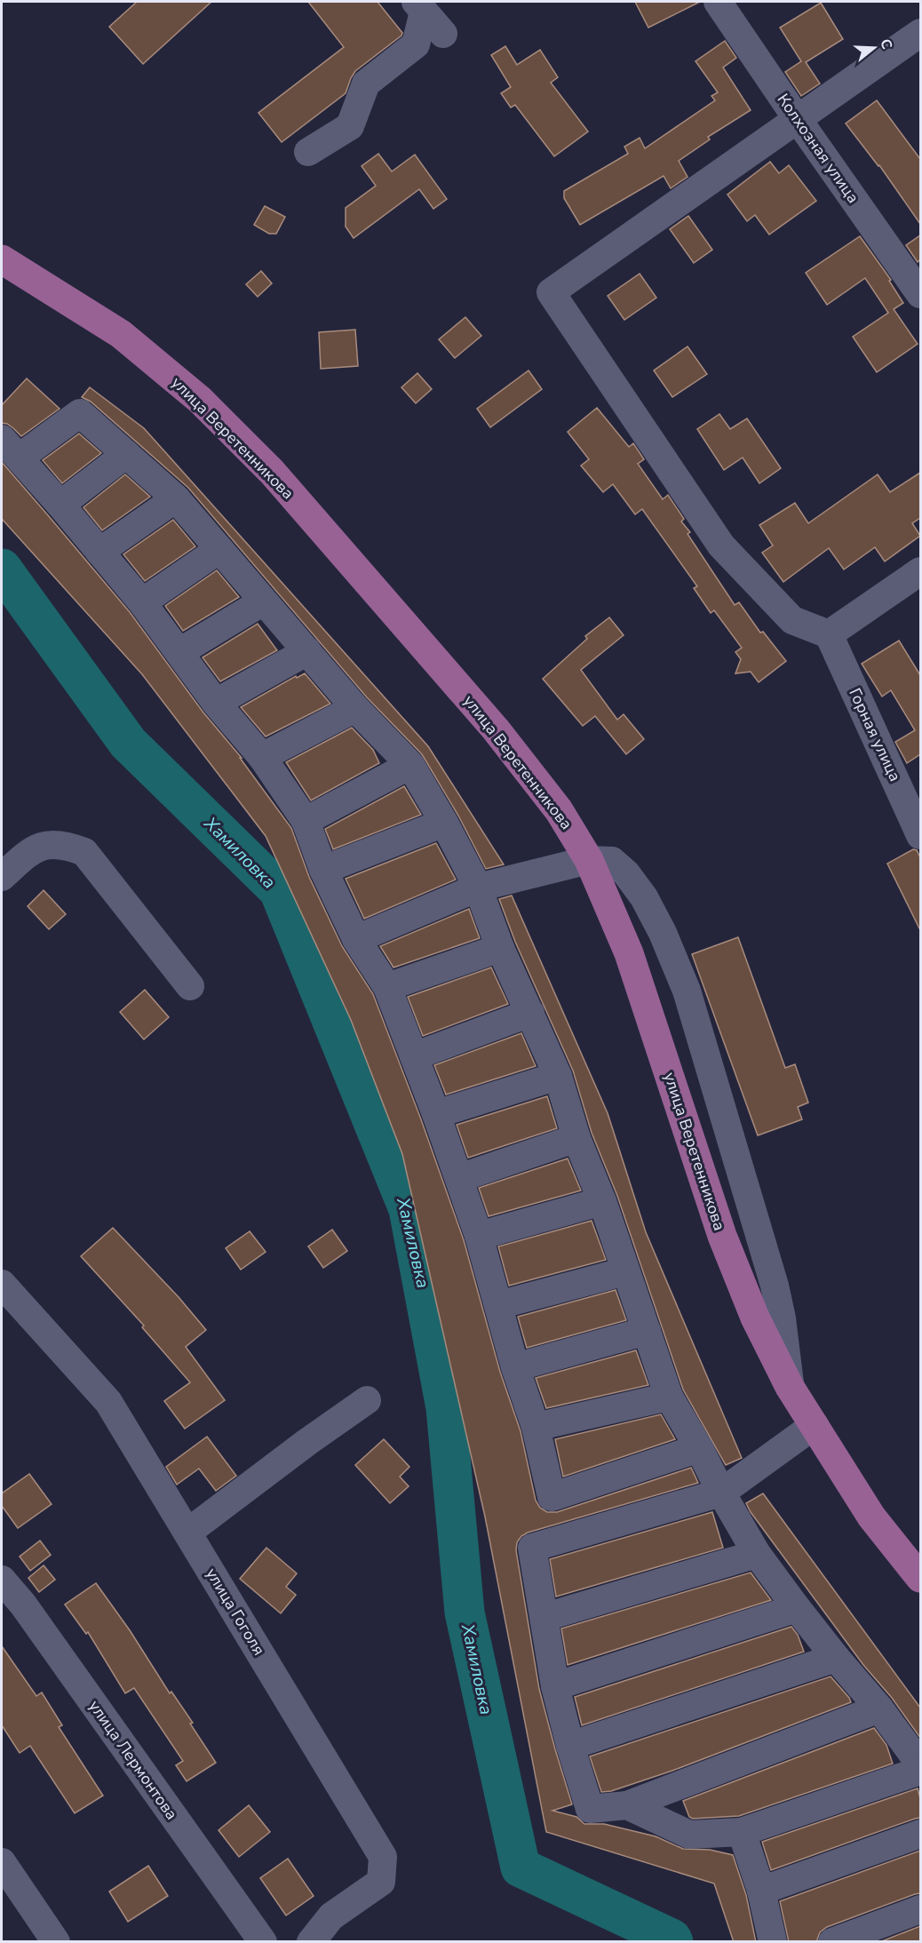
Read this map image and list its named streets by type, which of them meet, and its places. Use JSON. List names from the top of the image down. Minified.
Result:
{"streets":{"main road":["улица Веретенникова"],"street":["Колхозная улица","Горная улица","улица Гоголя","улица Лермонтова"]},"water":["Хамиловка"],"north":"right"}
